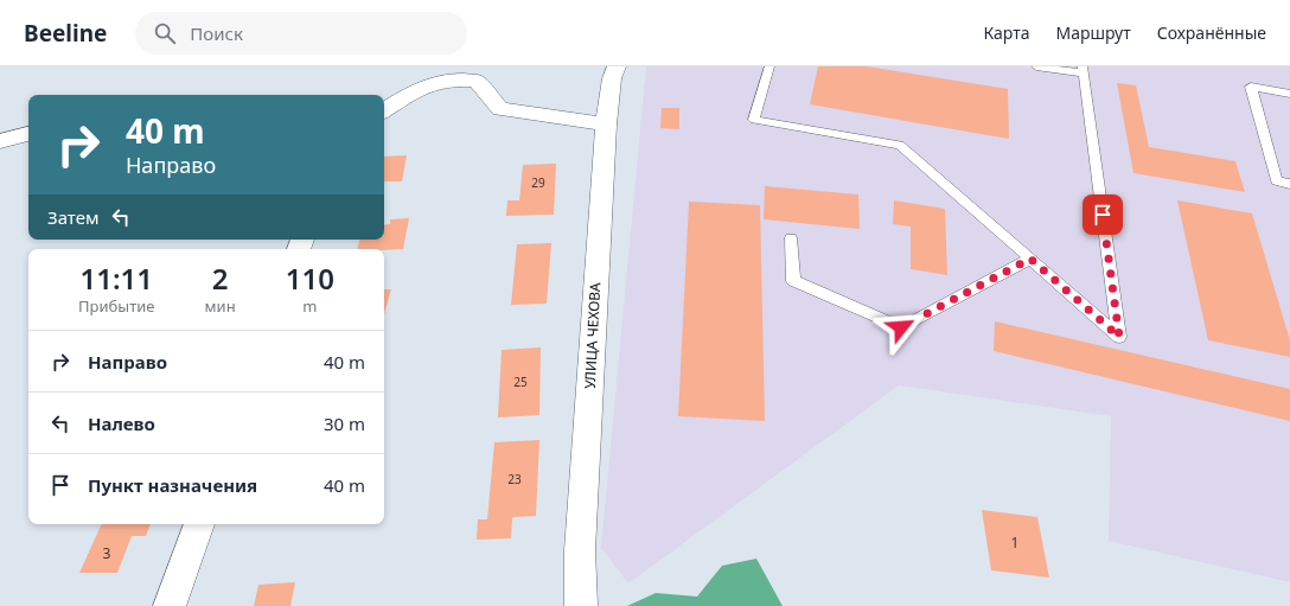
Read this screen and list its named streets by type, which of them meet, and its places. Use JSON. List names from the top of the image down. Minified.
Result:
{"streets":{"street":["УЛИЦА ЧЕХОВА"]},"house_numbers":["29","25","23","1","3"],"page":{"header":"Beeline","search":"Поиск","nav":["Карта","Маршрут","Сохранённые"],"turn":["40 m","Направо"],"then":"Затем","eta":["11:11","Прибытие","2","мин","110","m"],"list":[{"name":"Направо","value":"40 m"},{"name":"Налево","value":"30 m"},{"name":"Пункт назначения","value":"40 m"}]}}
